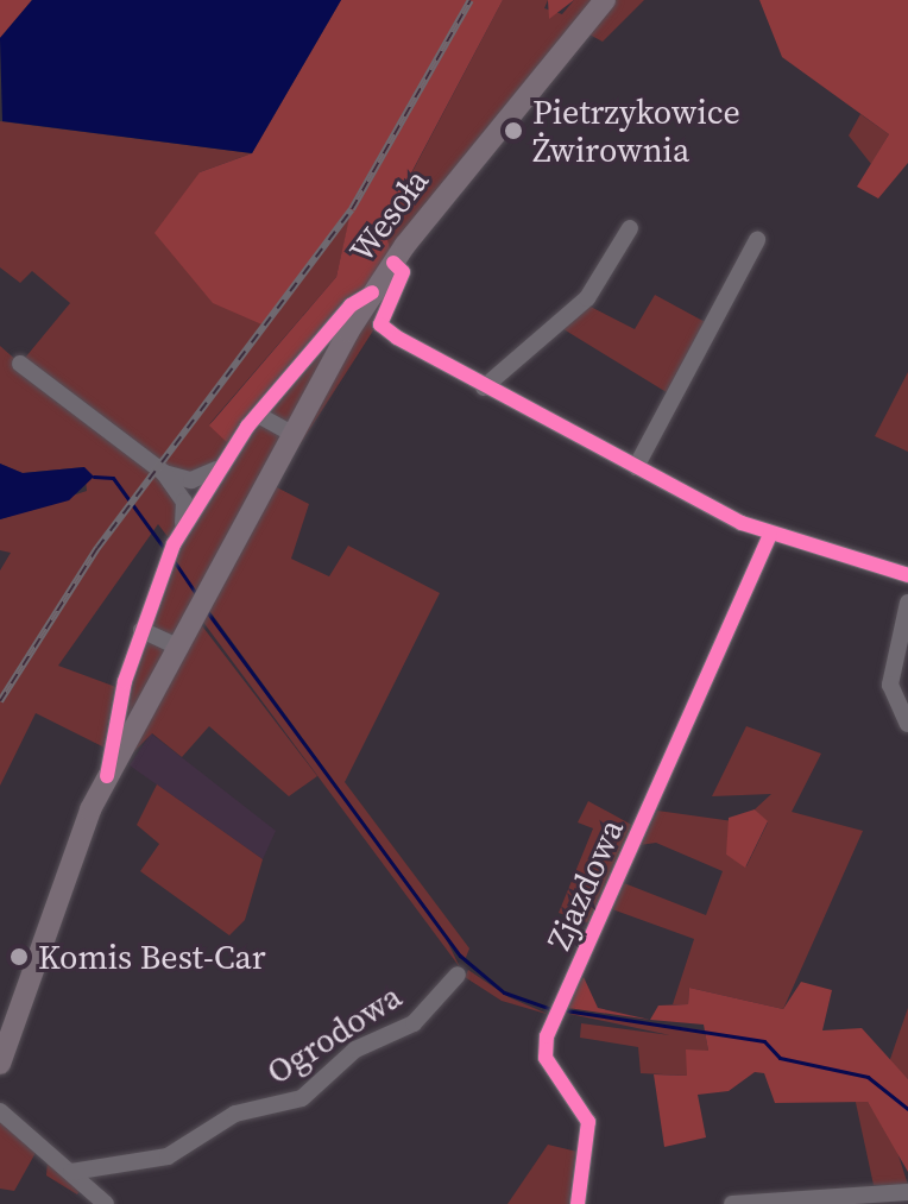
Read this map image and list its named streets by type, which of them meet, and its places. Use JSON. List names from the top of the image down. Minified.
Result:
{"streets":{"main road":["Wesoła"],"street":["Zjazdowa","Ogrodowa"]},"places":["Pietrzykowice Żwirownia","Komis Best-Car"]}
